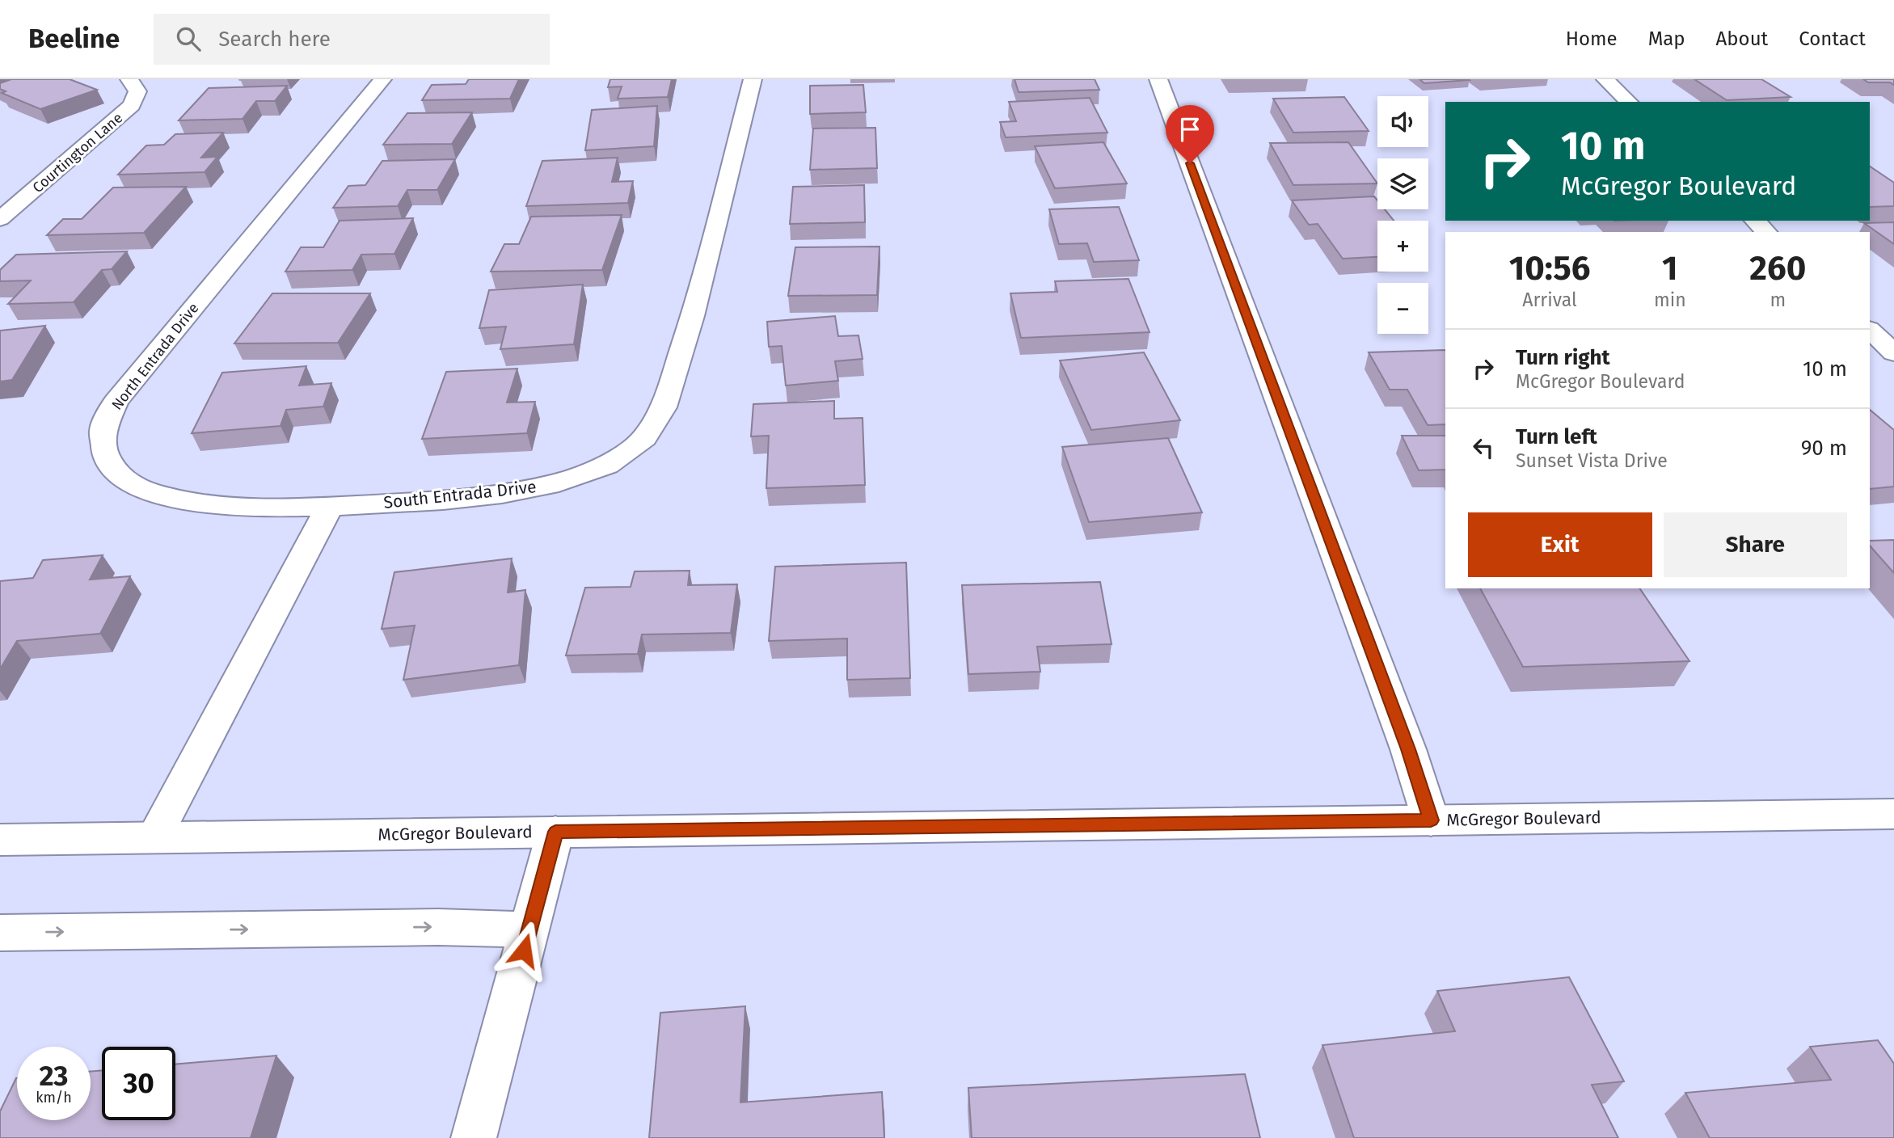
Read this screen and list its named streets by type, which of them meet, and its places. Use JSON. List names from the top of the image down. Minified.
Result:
{"streets":{"street":["Courtington Lane","North Entrada Drive","South Entrada Drive","McGregor Boulevard"]},"crossings":[["North Entrada Drive","South Entrada Drive"]],"page":{"header":"Beeline","search":"Search here","nav":["Home","Map","About","Contact"],"map_buttons":["+","−"],"turn":["10 m","McGregor Boulevard"],"eta":["10:56","Arrival","1","min","260","m"],"list":[{"name":"Turn right","note":"McGregor Boulevard","value":"10 m"},{"name":"Turn left","note":"Sunset Vista Drive","value":"90 m"}],"buttons":["Exit","Share"],"speed":"23 km/h","limit":"30"}}
